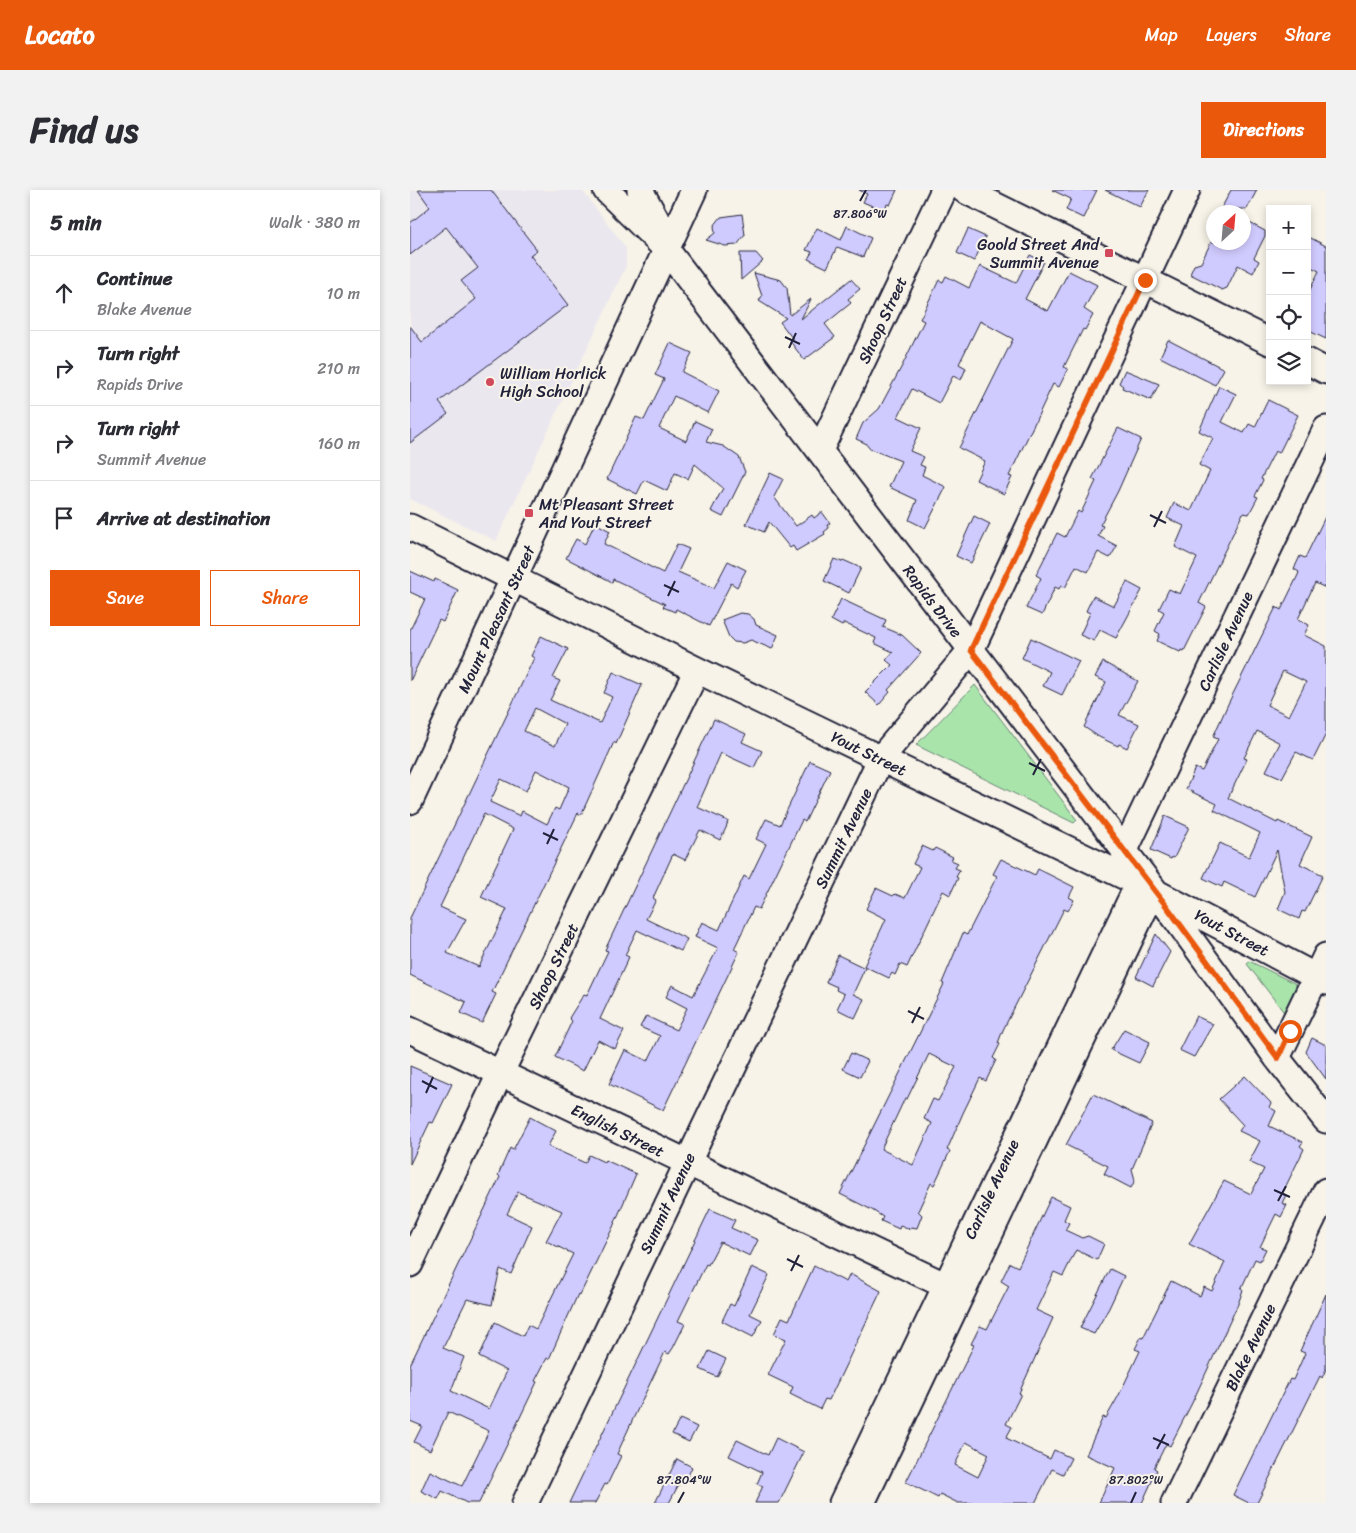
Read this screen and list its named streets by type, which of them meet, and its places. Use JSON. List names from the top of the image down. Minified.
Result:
{"streets":{"street":["Shoop Street","Rapids Drive","Mount Pleasant Street","Carlisle Avenue","Yout Street","Summit Avenue","English Street","Blake Avenue"]},"crossings":[["Shoop Street","Rapids Drive"],["Shoop Street","Yout Street"],["Shoop Street","English Street"],["Rapids Drive","Mount Pleasant Street"],["Rapids Drive","Carlisle Avenue"],["Rapids Drive","Yout Street"],["Rapids Drive","Summit Avenue"],["Mount Pleasant Street","Yout Street"],["Carlisle Avenue","Yout Street"],["Carlisle Avenue","English Street"],["Yout Street","Summit Avenue"],["Summit Avenue","English Street"]],"places":{"transit":["Goold Street And Summit Avenue","Mt Pleasant Street And Yout Street"],"other":["William Horlick High School"]},"north":"top right","page":{"header":"Locato","nav":["Map","Layers","Share"],"title":"Find us","buttons":["Directions",["Save","Share"]],"heading":["5 min","Walk · 380 m"],"map_buttons":["+","−"],"list":[["Continue","Blake Avenue","10 m"],["Turn right","Rapids Drive","210 m"],["Turn right","Summit Avenue","160 m"],"Arrive at destination"]},"coordinates":["87.806°W","87.804°W","87.802°W"]}
